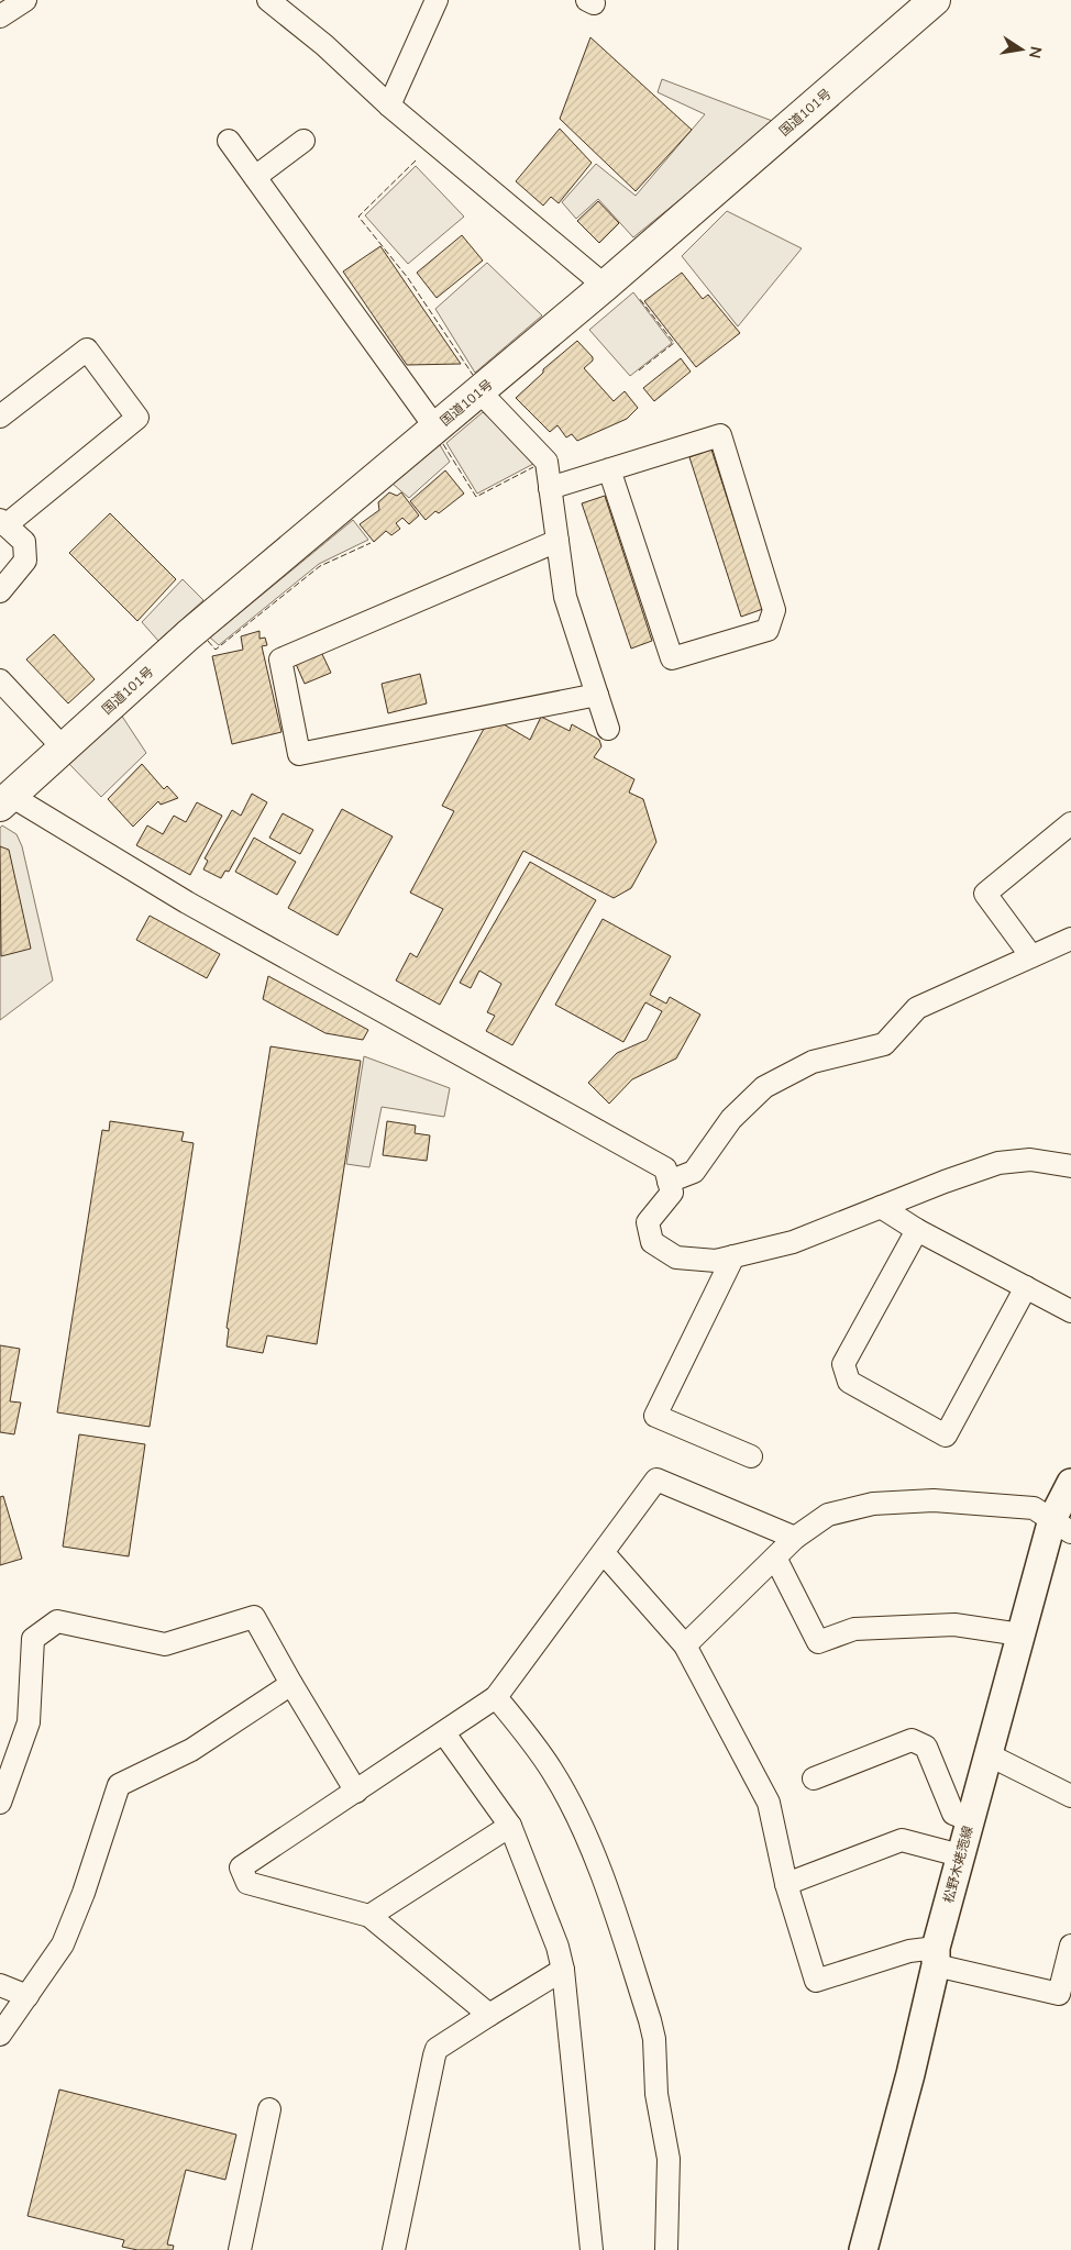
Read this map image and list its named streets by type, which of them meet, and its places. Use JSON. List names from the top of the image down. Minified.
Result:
{"streets":{"highway":["国道101号"],"main road":["松野木姥萢線"]},"north":"right"}
